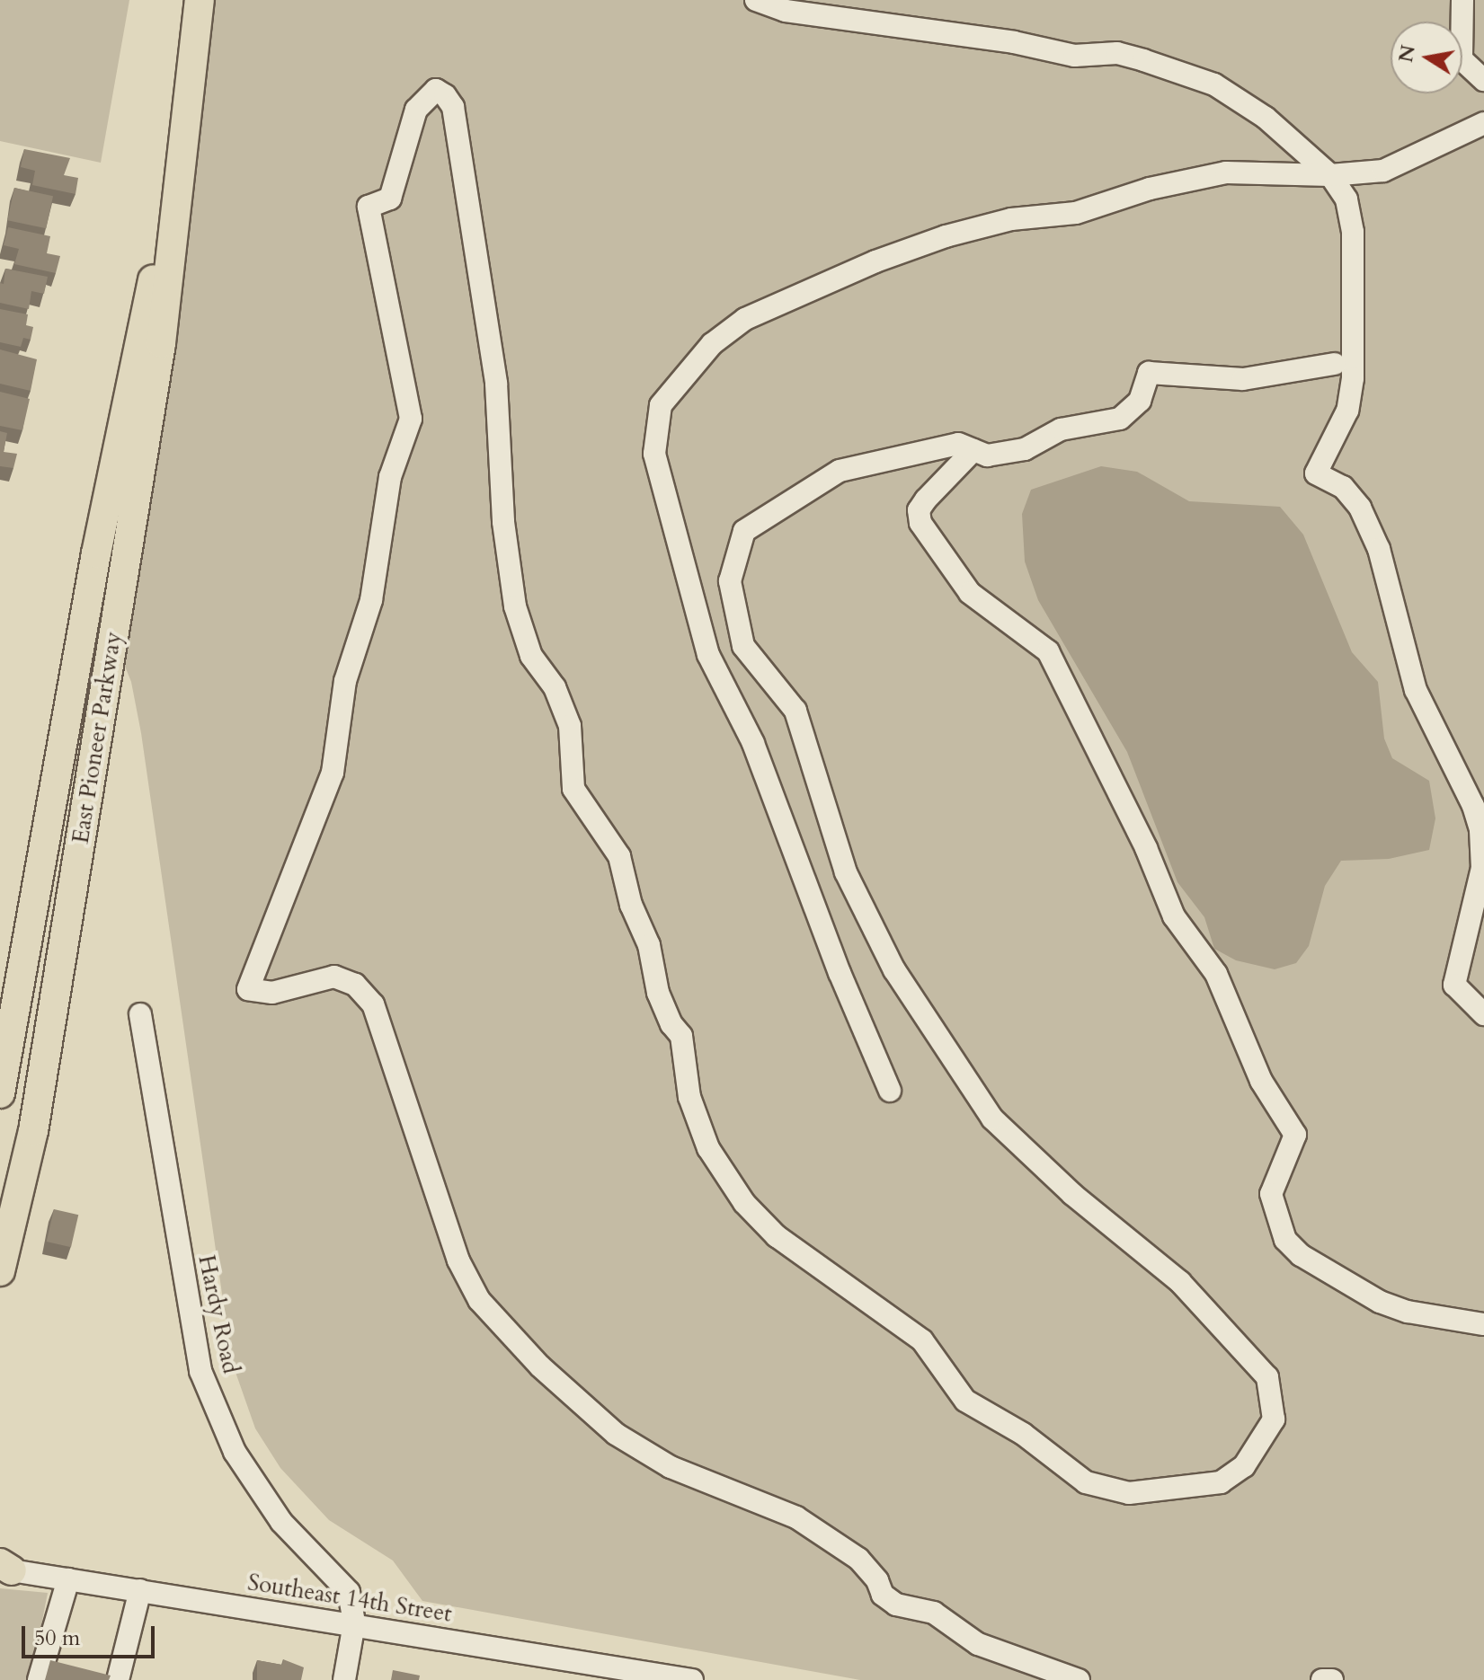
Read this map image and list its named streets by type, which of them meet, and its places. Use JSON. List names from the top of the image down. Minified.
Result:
{"streets":{"main road":["East Pioneer Parkway"],"street":["Hardy Road","Southeast 14th Street"]},"crossings":[["Hardy Road","Southeast 14th Street"]],"scale_bar":"50 m","north":"left"}
